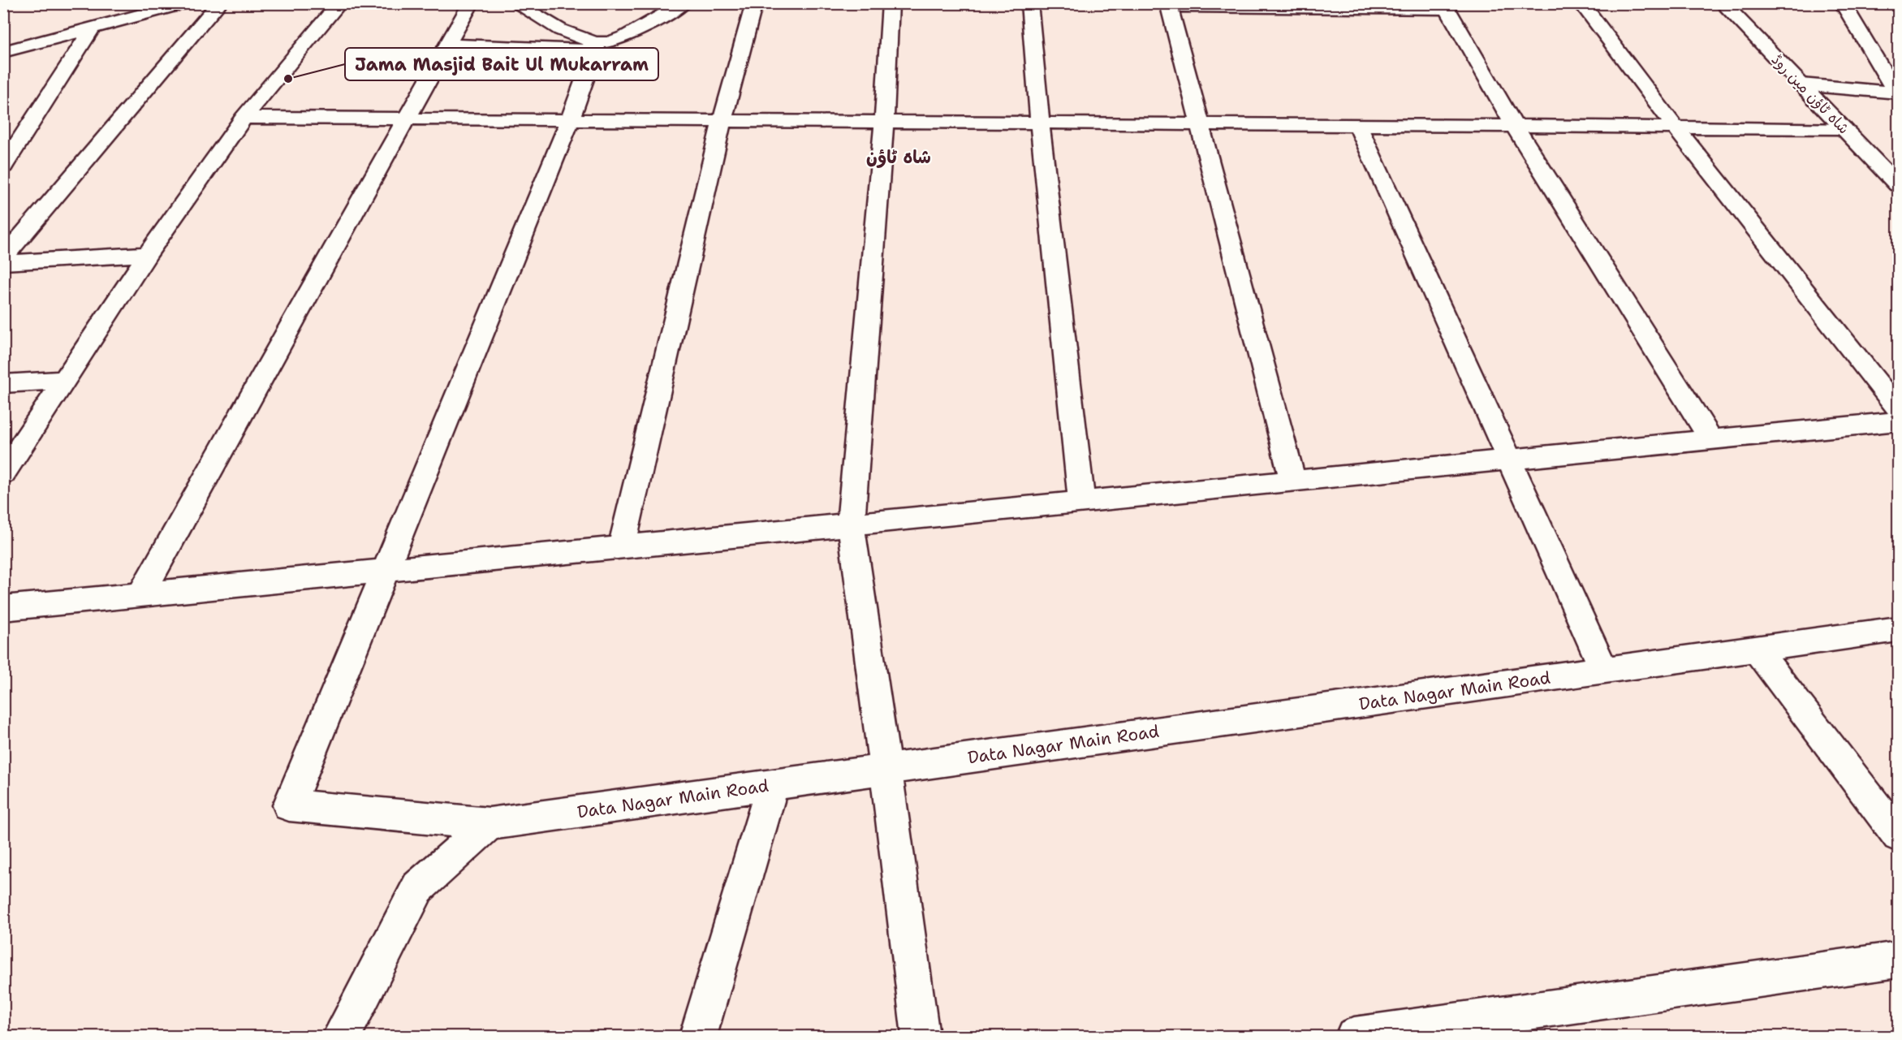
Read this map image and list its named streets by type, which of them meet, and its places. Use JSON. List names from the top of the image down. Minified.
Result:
{"streets":{"street":["شاہ ٹاؤن مین روڈ","Data Nagar Main Road"]},"districts":["شاہ ٹاؤن"],"places":["Jama Masjid Bait Ul Mukarram"]}
